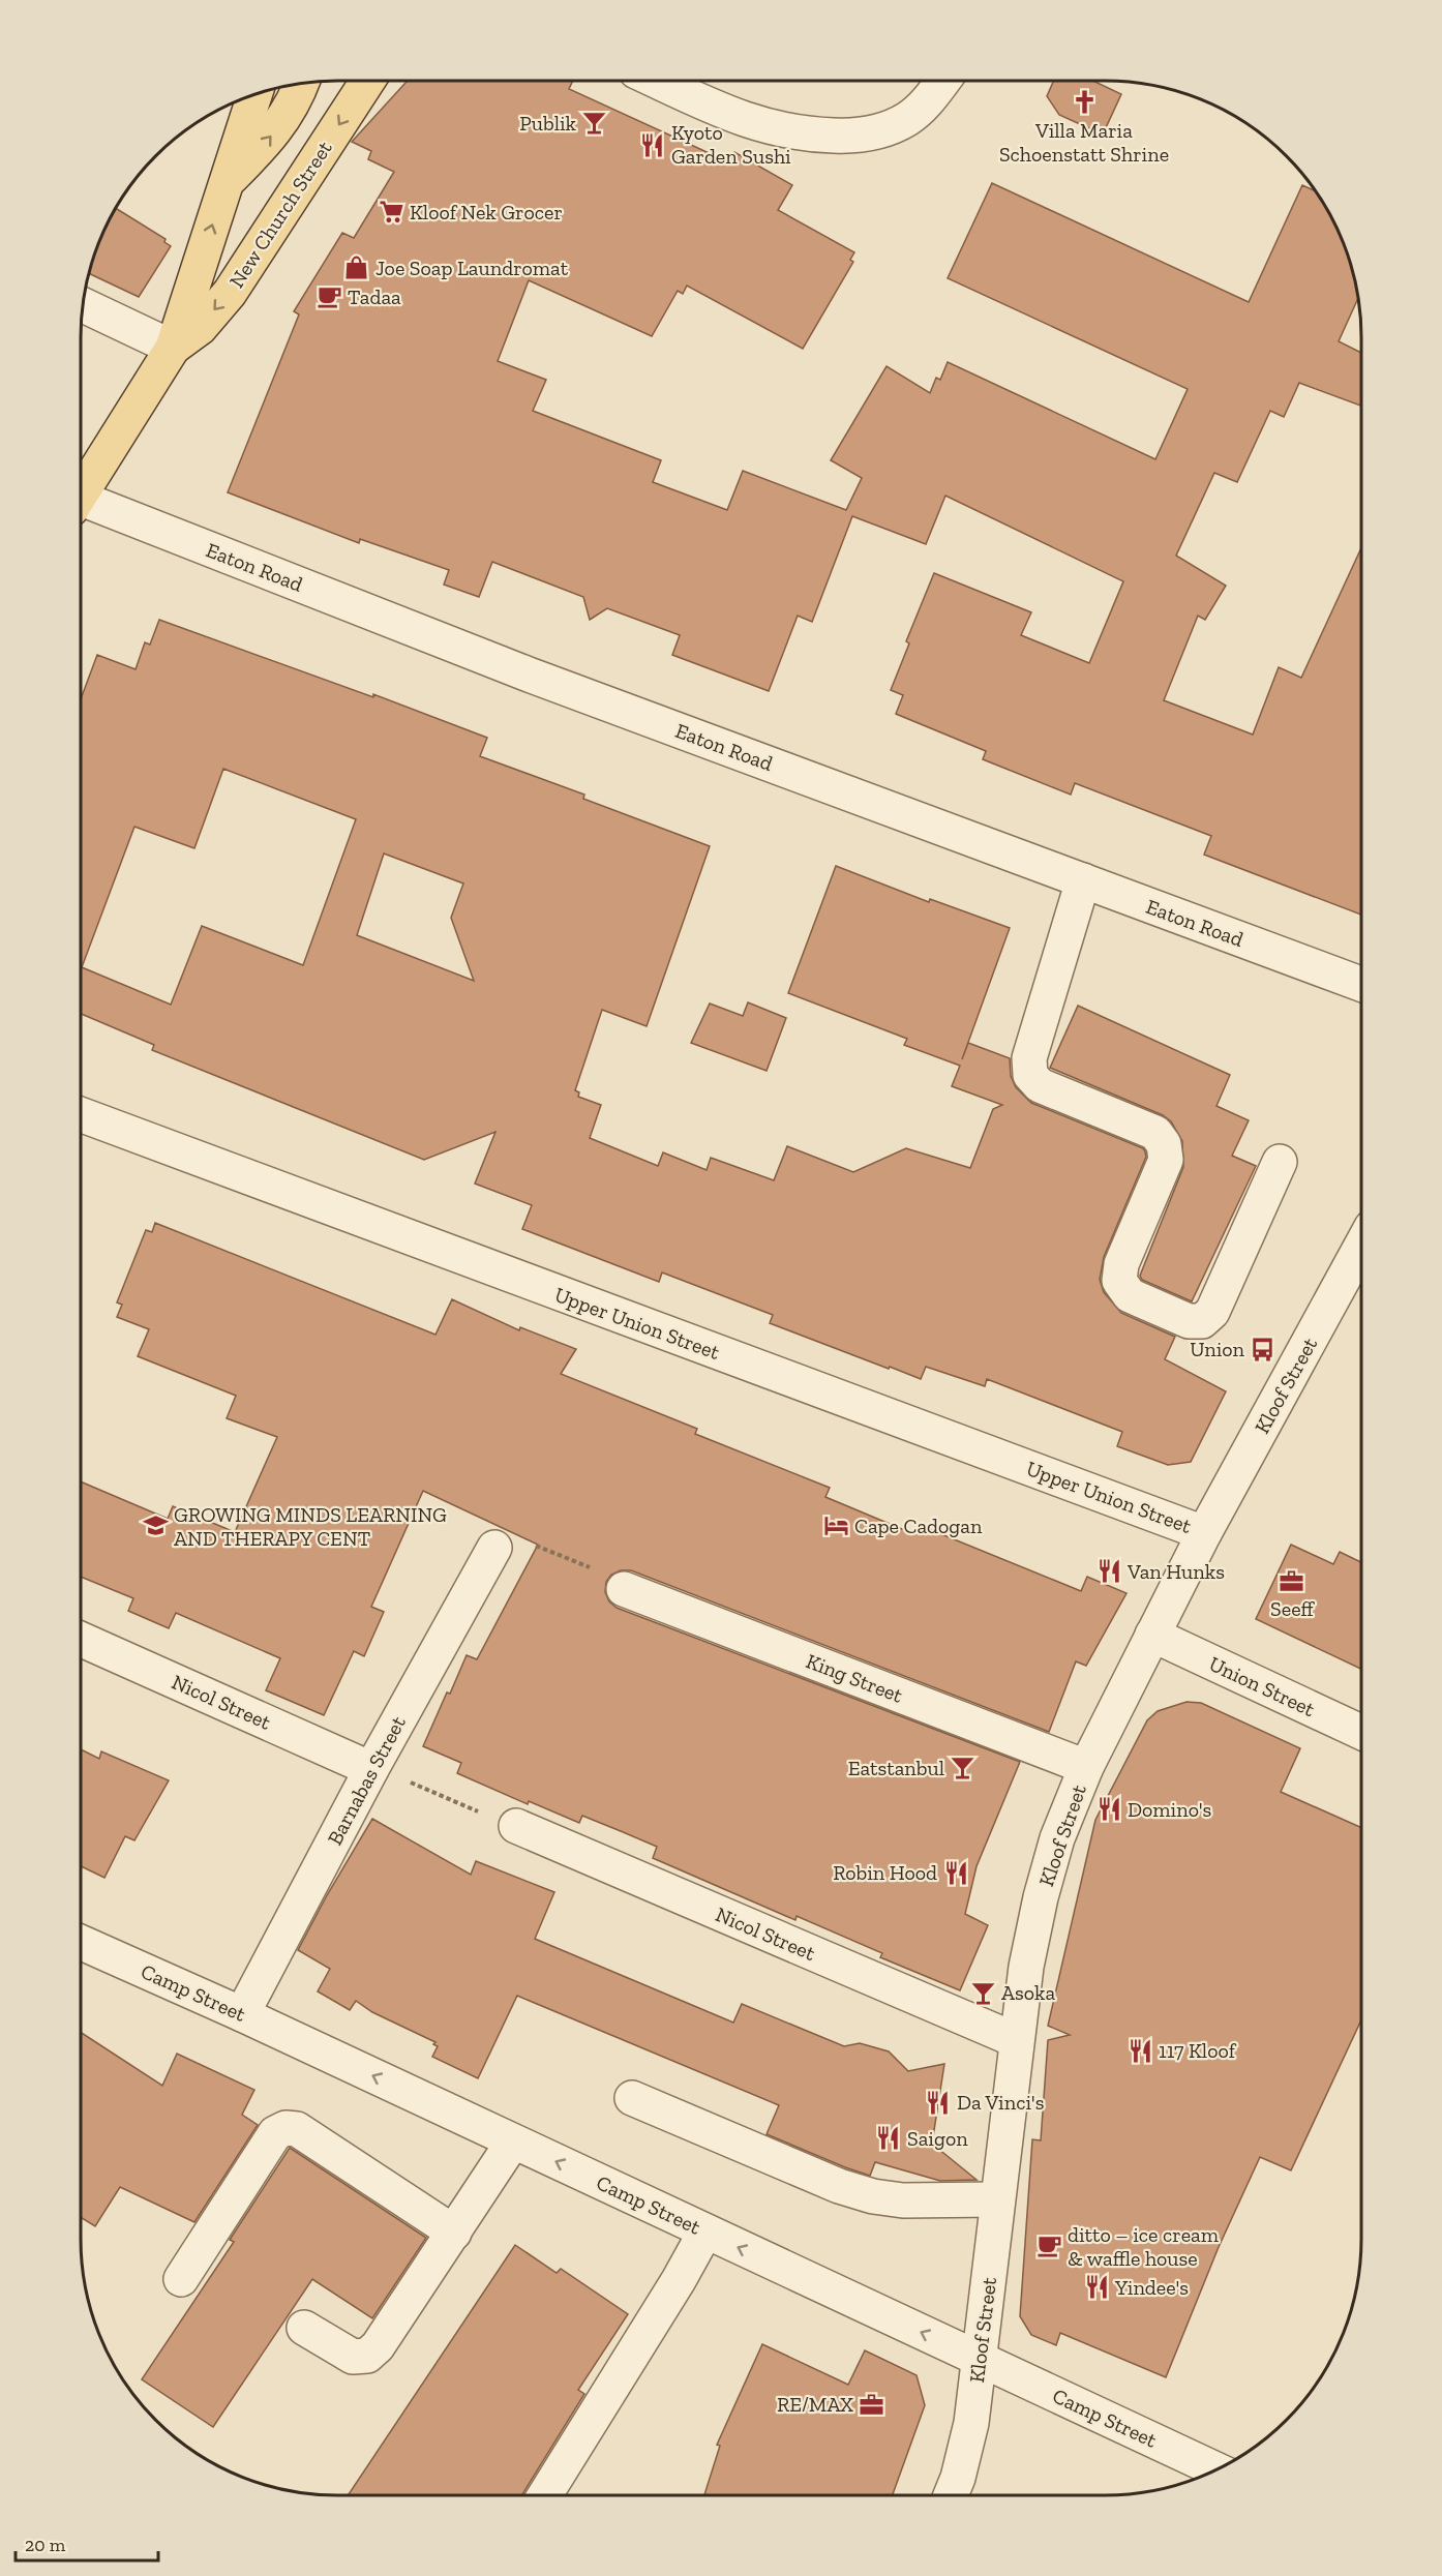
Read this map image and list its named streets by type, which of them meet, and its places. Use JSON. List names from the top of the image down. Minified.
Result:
{"streets":{"main road":["New Church Street"],"street":["Eaton Road","Upper Union Street","Kloof Street","King Street","Union Street","Nicol Street","Barnabas Street","Camp Street"]},"crossings":[["Upper Union Street","Kloof Street"],["Kloof Street","King Street"],["Kloof Street","Union Street"],["Kloof Street","Nicol Street"],["Kloof Street","Camp Street"],["Nicol Street","Barnabas Street"],["Barnabas Street","Camp Street"]],"places":{"church":["Villa Maria Schoenstatt Shrine"],"bar":["Publik","Eatstanbul","Asoka"],"restaurant":["Kyoto Garden Sushi","Van Hunks","Domino's","Robin Hood","117 Kloof","Da Vinci's","Saigon","Yindee's"],"supermarket":["Kloof Nek Grocer"],"shop":["Joe Soap Laundromat"],"cafe":["Tadaa","ditto – ice cream & waffle house"],"bus stop":["Union"],"school or university":["GROWING MINDS LEARNING AND THERAPY CENT"],"hotel":["Cape Cadogan"],"office":["Seeff","RE/MAX"]},"scale_bar":"20 m"}
